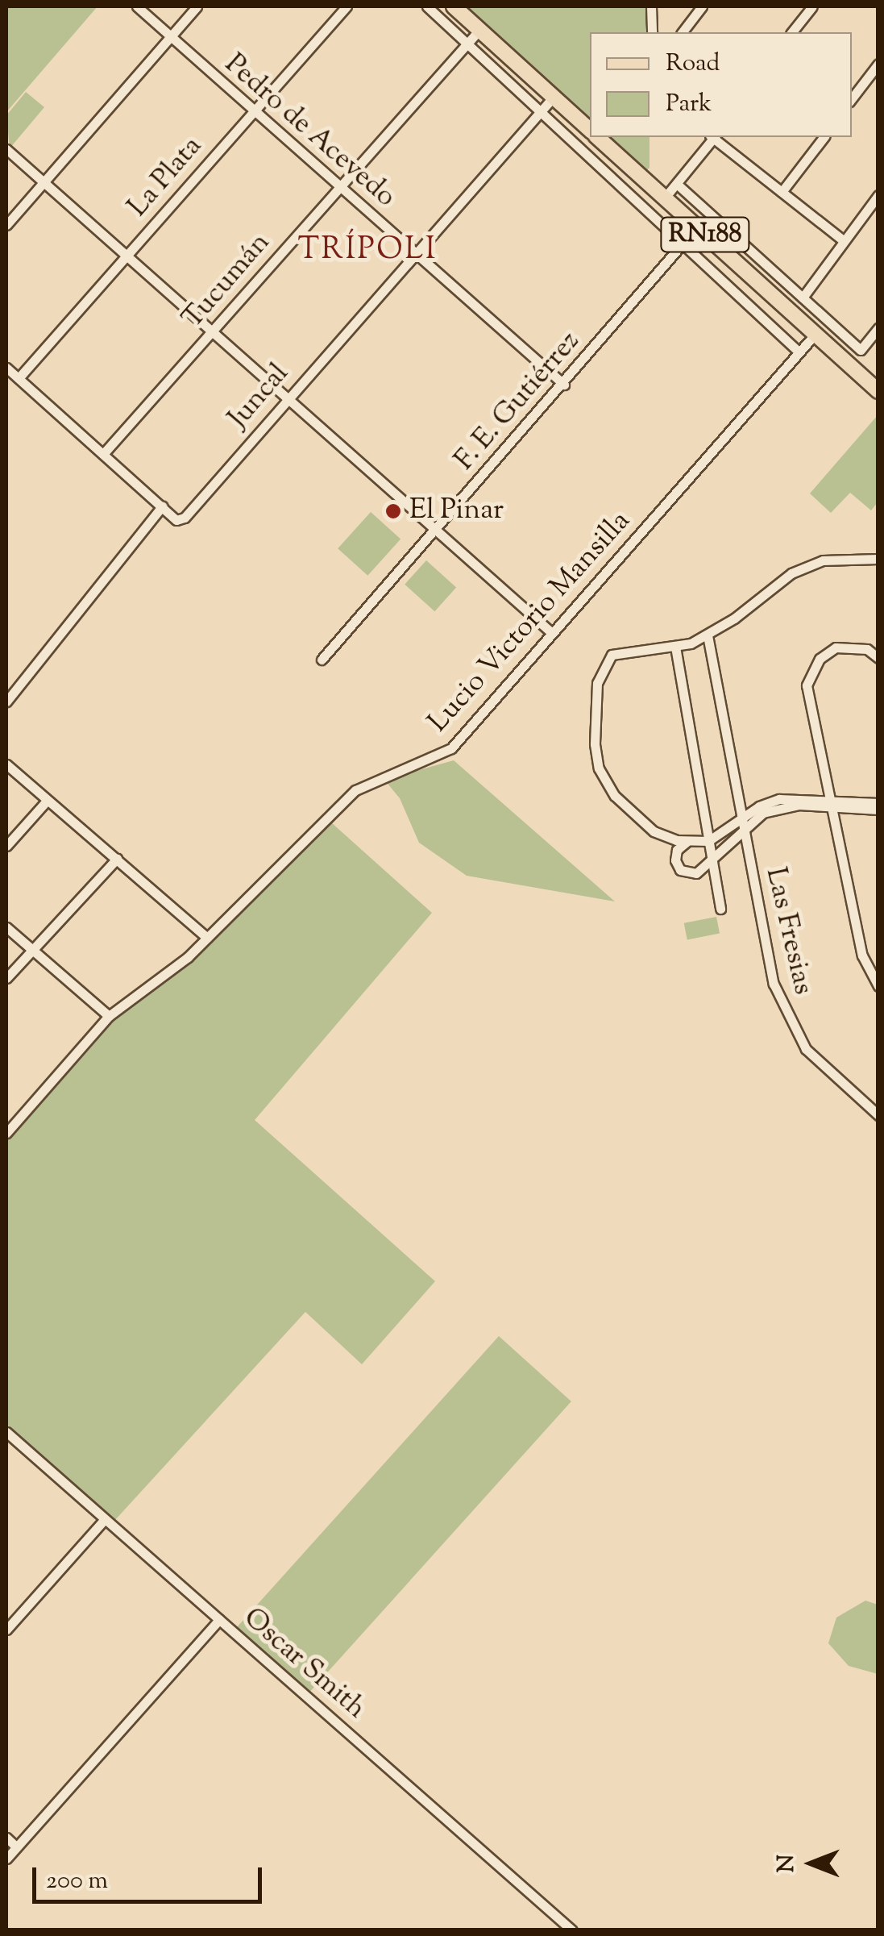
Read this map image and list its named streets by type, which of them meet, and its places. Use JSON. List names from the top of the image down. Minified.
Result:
{"streets":{"main road":["RN188"],"street":["Pedro de Acevedo","La Plata","Tucumán","Juncal","F. E. Gutiérrez","Lucio Victorio Mansilla","Las Fresias","Oscar Smith"]},"crossings":[["Pedro de Acevedo","La Plata"],["Pedro de Acevedo","Tucumán"],["Pedro de Acevedo","Juncal"],["Pedro de Acevedo","F. E. Gutiérrez"],["RN188","Tucumán"],["RN188","Juncal"],["RN188","Lucio Victorio Mansilla"]],"districts":["TRÍPOLI"],"places":["El Pinar"],"legend":["Road","Park"],"scale_bar":"200 m","north":"left"}
